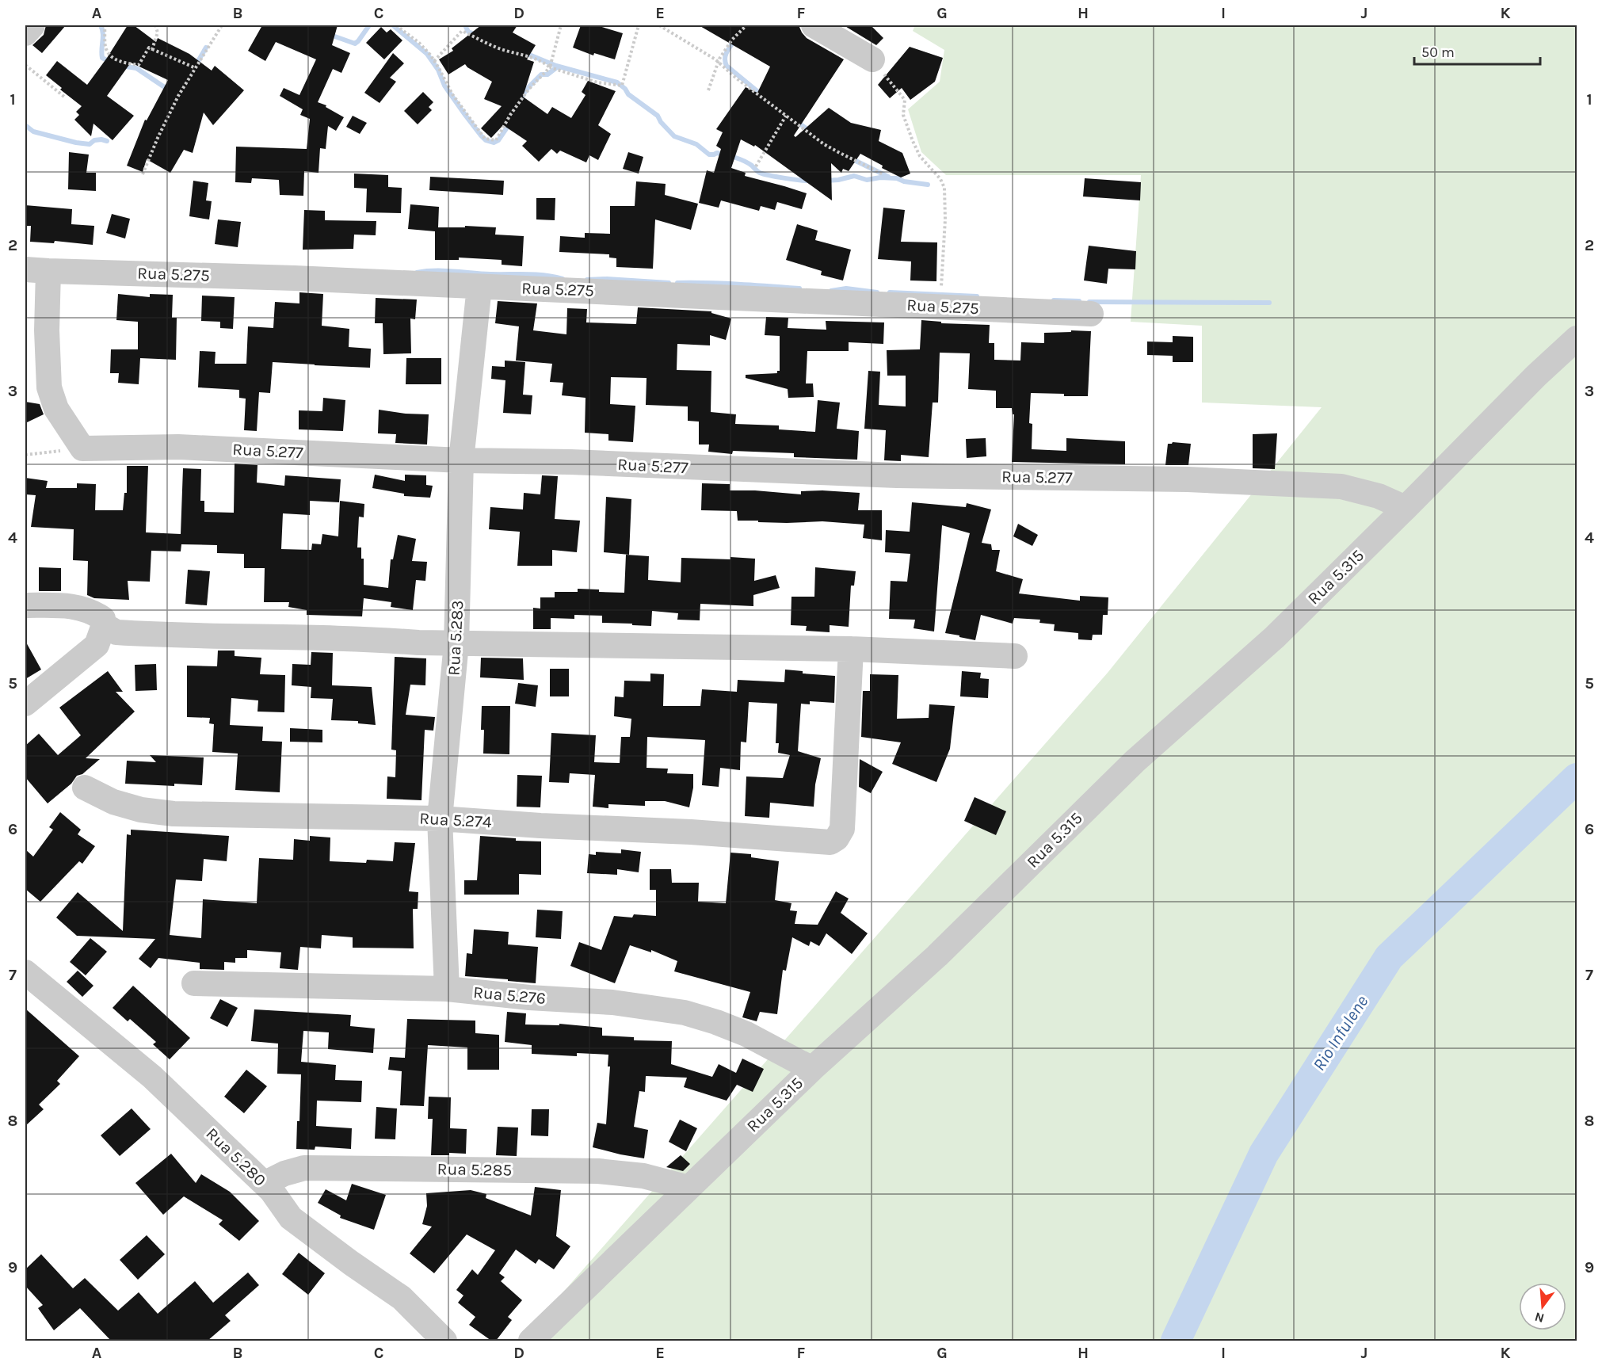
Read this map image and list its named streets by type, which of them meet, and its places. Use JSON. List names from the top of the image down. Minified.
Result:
{"streets":{"street":["Rua 5.275","Rua 5.277","Rua 5.315","Rua 5.283","Rua 5.274","Rua 5.276","Rua 5.280","Rua 5.285"]},"crossings":[["Rua 5.275","Rua 5.283"],["Rua 5.277","Rua 5.315"],["Rua 5.277","Rua 5.283"],["Rua 5.315","Rua 5.276"],["Rua 5.315","Rua 5.285"],["Rua 5.283","Rua 5.274"],["Rua 5.283","Rua 5.276"],["Rua 5.280","Rua 5.285"]],"water":["Rio Infulene"],"scale_bar":"50 m","north":"bottom","grid":{"columns":["A","B","C","D","E","F","G","H","I","J","K"],"rows":["1","2","3","4","5","6","7","8","9"]}}
